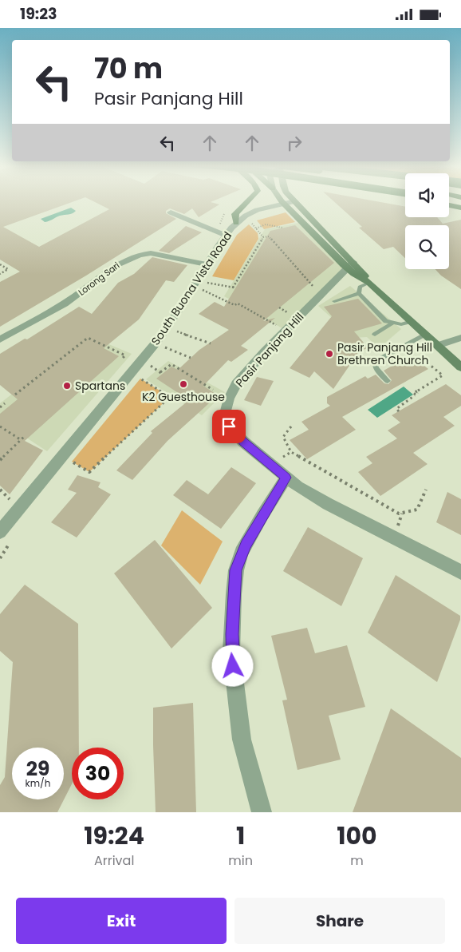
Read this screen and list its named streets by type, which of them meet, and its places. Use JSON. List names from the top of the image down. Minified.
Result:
{"streets":{"street":["Lorong Sari","South Buona Vista Road","Pasir Panjang Hill"]},"crossings":[["Lorong Sari","South Buona Vista Road"]],"places":["Pasir Panjang Hill Brethren Church","K2 Guesthouse","Spartans"],"page":{"status":"19:23","turn":["70 m","Pasir Panjang Hill"],"speed":"29 km/h","limit":"30","eta":["19:24","Arrival","1","min","100","m"],"buttons":["Exit","Share"]}}
